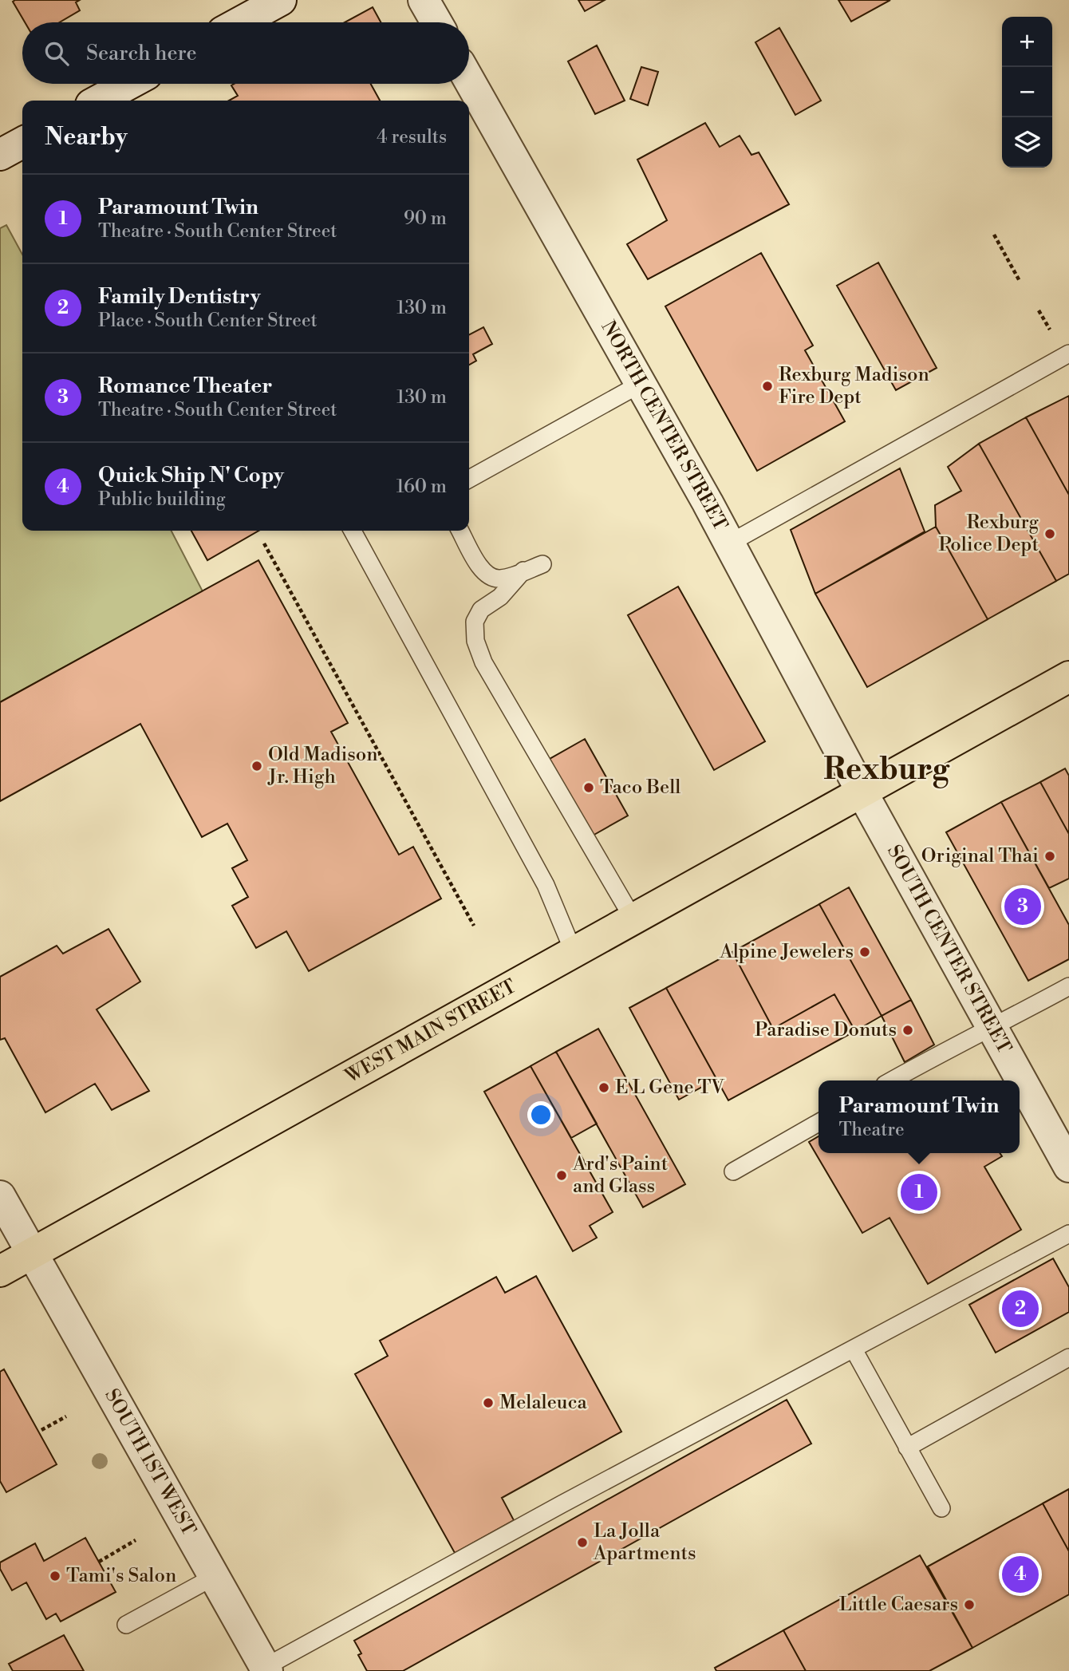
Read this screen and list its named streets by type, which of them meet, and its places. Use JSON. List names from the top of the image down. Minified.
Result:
{"streets":{"main road":["WEST MAIN STREET"],"street":["NORTH CENTER STREET","SOUTH CENTER STREET","SOUTH 1ST WEST"]},"crossings":[["NORTH CENTER STREET","SOUTH CENTER STREET"],["NORTH CENTER STREET","WEST MAIN STREET"],["SOUTH CENTER STREET","WEST MAIN STREET"],["WEST MAIN STREET","SOUTH 1ST WEST"]],"districts":["Rexburg"],"places":["Rexburg Madison Fire Dept","Rexburg Police Dept","Old Madison Jr. High","Taco Bell","Original Thai","Alpine Jewelers","Paradise Donuts","E L Gene TV","Ard's Paint and Glass","Melaleuca","La Jolla Apartments","Tami's Salon","Little Caesars"],"page":{"map_buttons":["+","−"],"search":"Search here","heading":["Nearby","4 results"],"list":[{"mark":"1","name":"Paramount Twin","note":"Theatre · South Center Street","value":"90 m"},{"mark":"2","name":"Family Dentistry","note":"Place · South Center Street","value":"130 m"},{"mark":"3","name":"Romance Theater","note":"Theatre · South Center Street","value":"130 m"},{"mark":"4","name":"Quick Ship N' Copy","note":"Public building","value":"160 m"}],"pins":["3","1","2","4"],"popup":["Paramount Twin","Theatre"]}}
